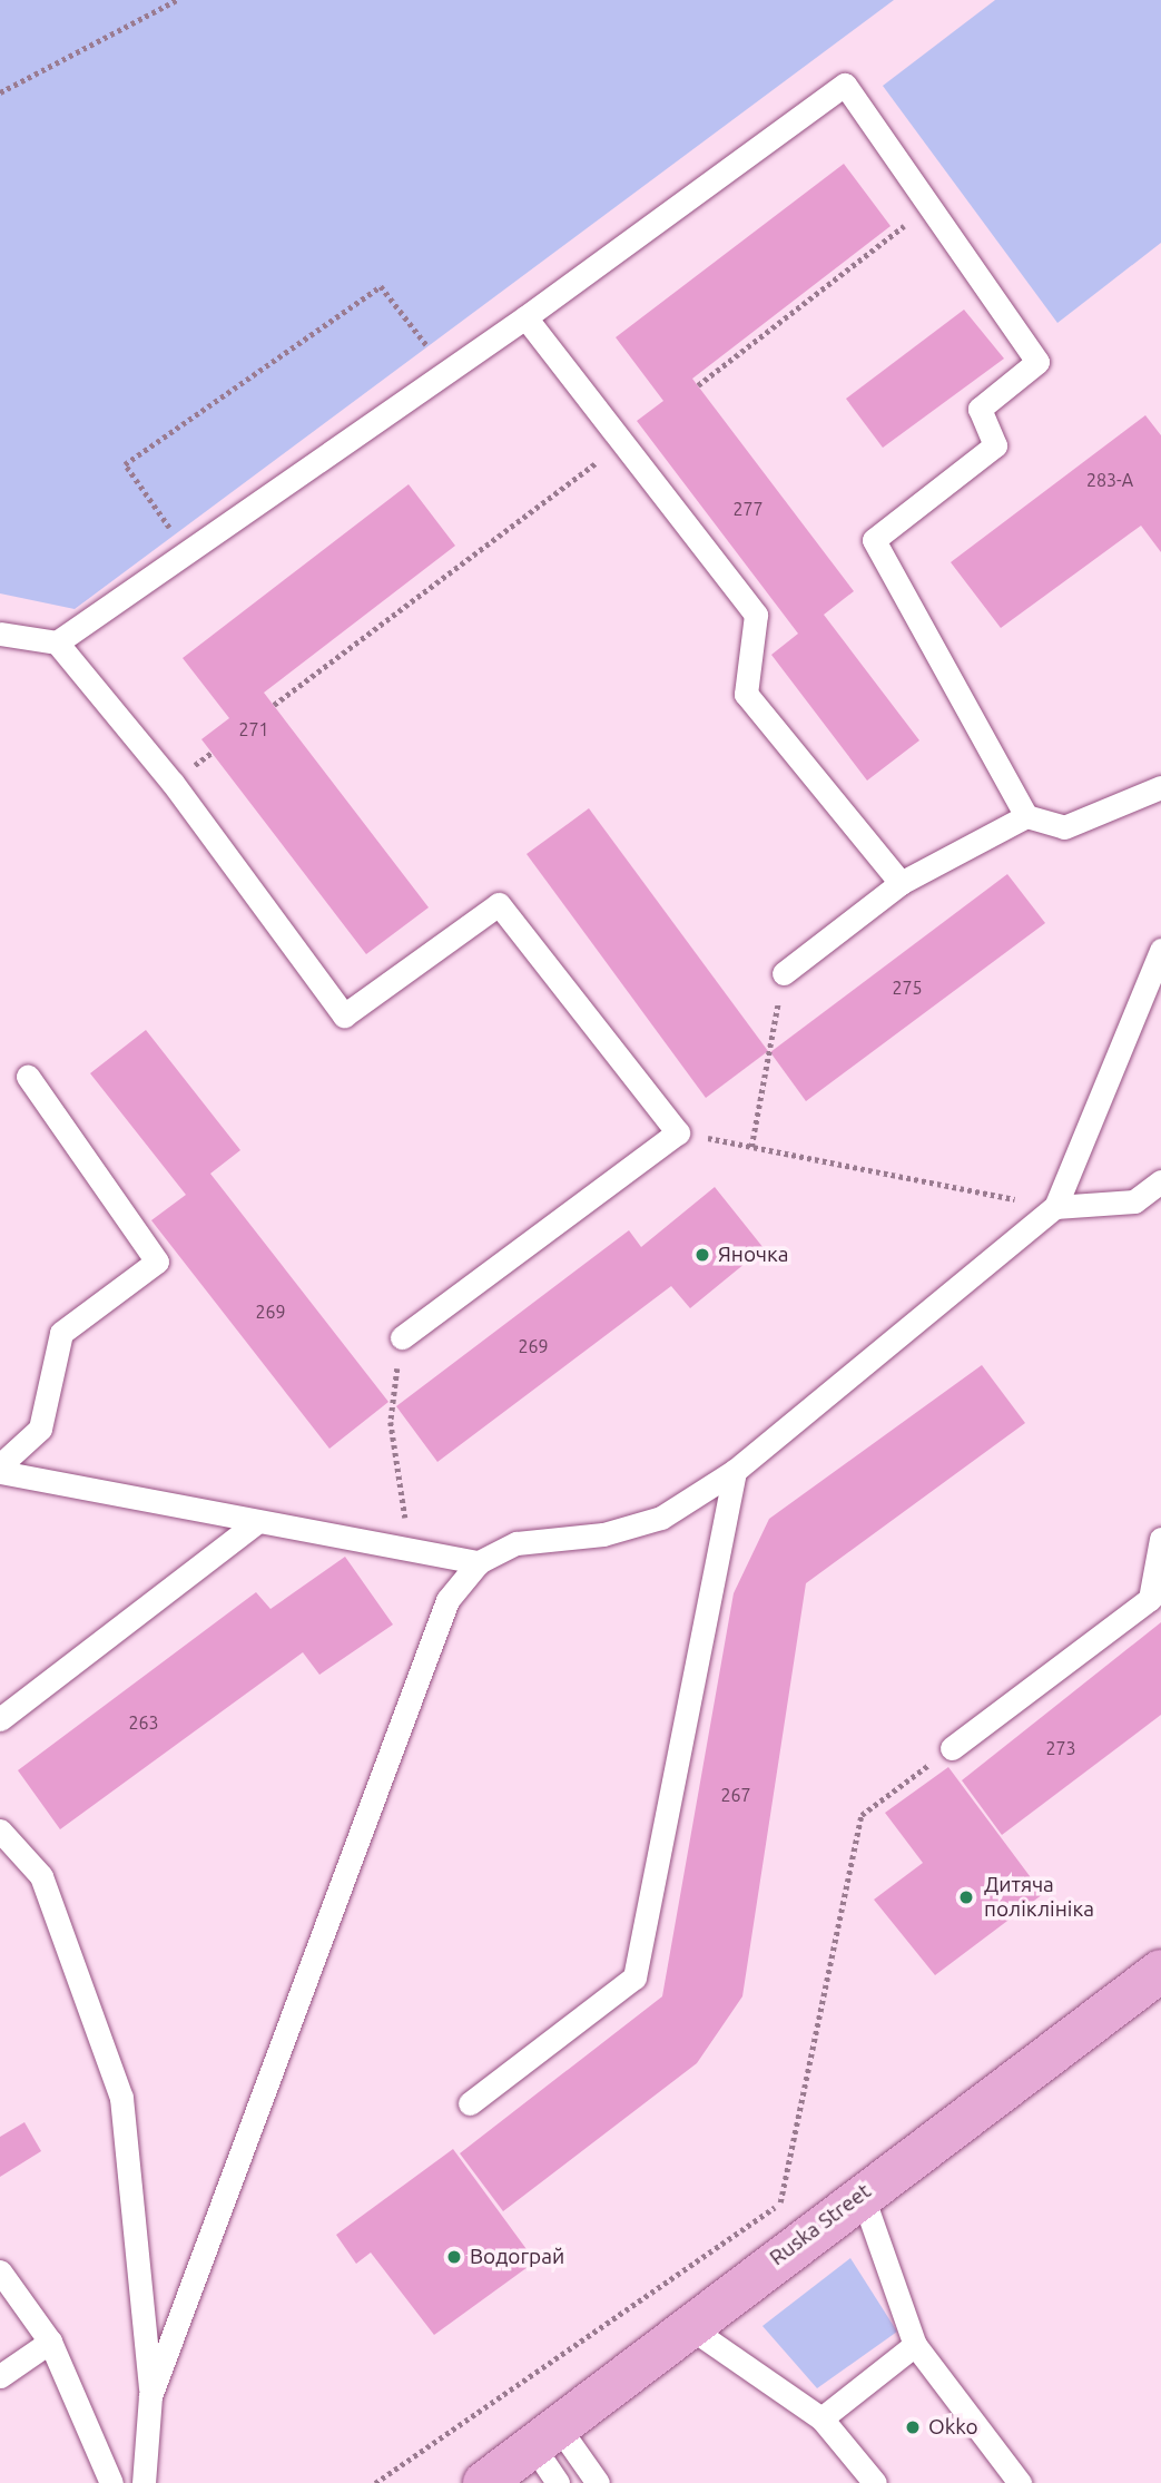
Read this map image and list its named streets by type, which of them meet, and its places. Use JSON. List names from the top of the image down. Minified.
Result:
{"streets":{"main road":["Ruska Street"]},"places":["Яночка","Дитяча поліклініка","Водограй","Okko"],"house_numbers":["283-А","277","271","275","269","269","263","273","267"]}
